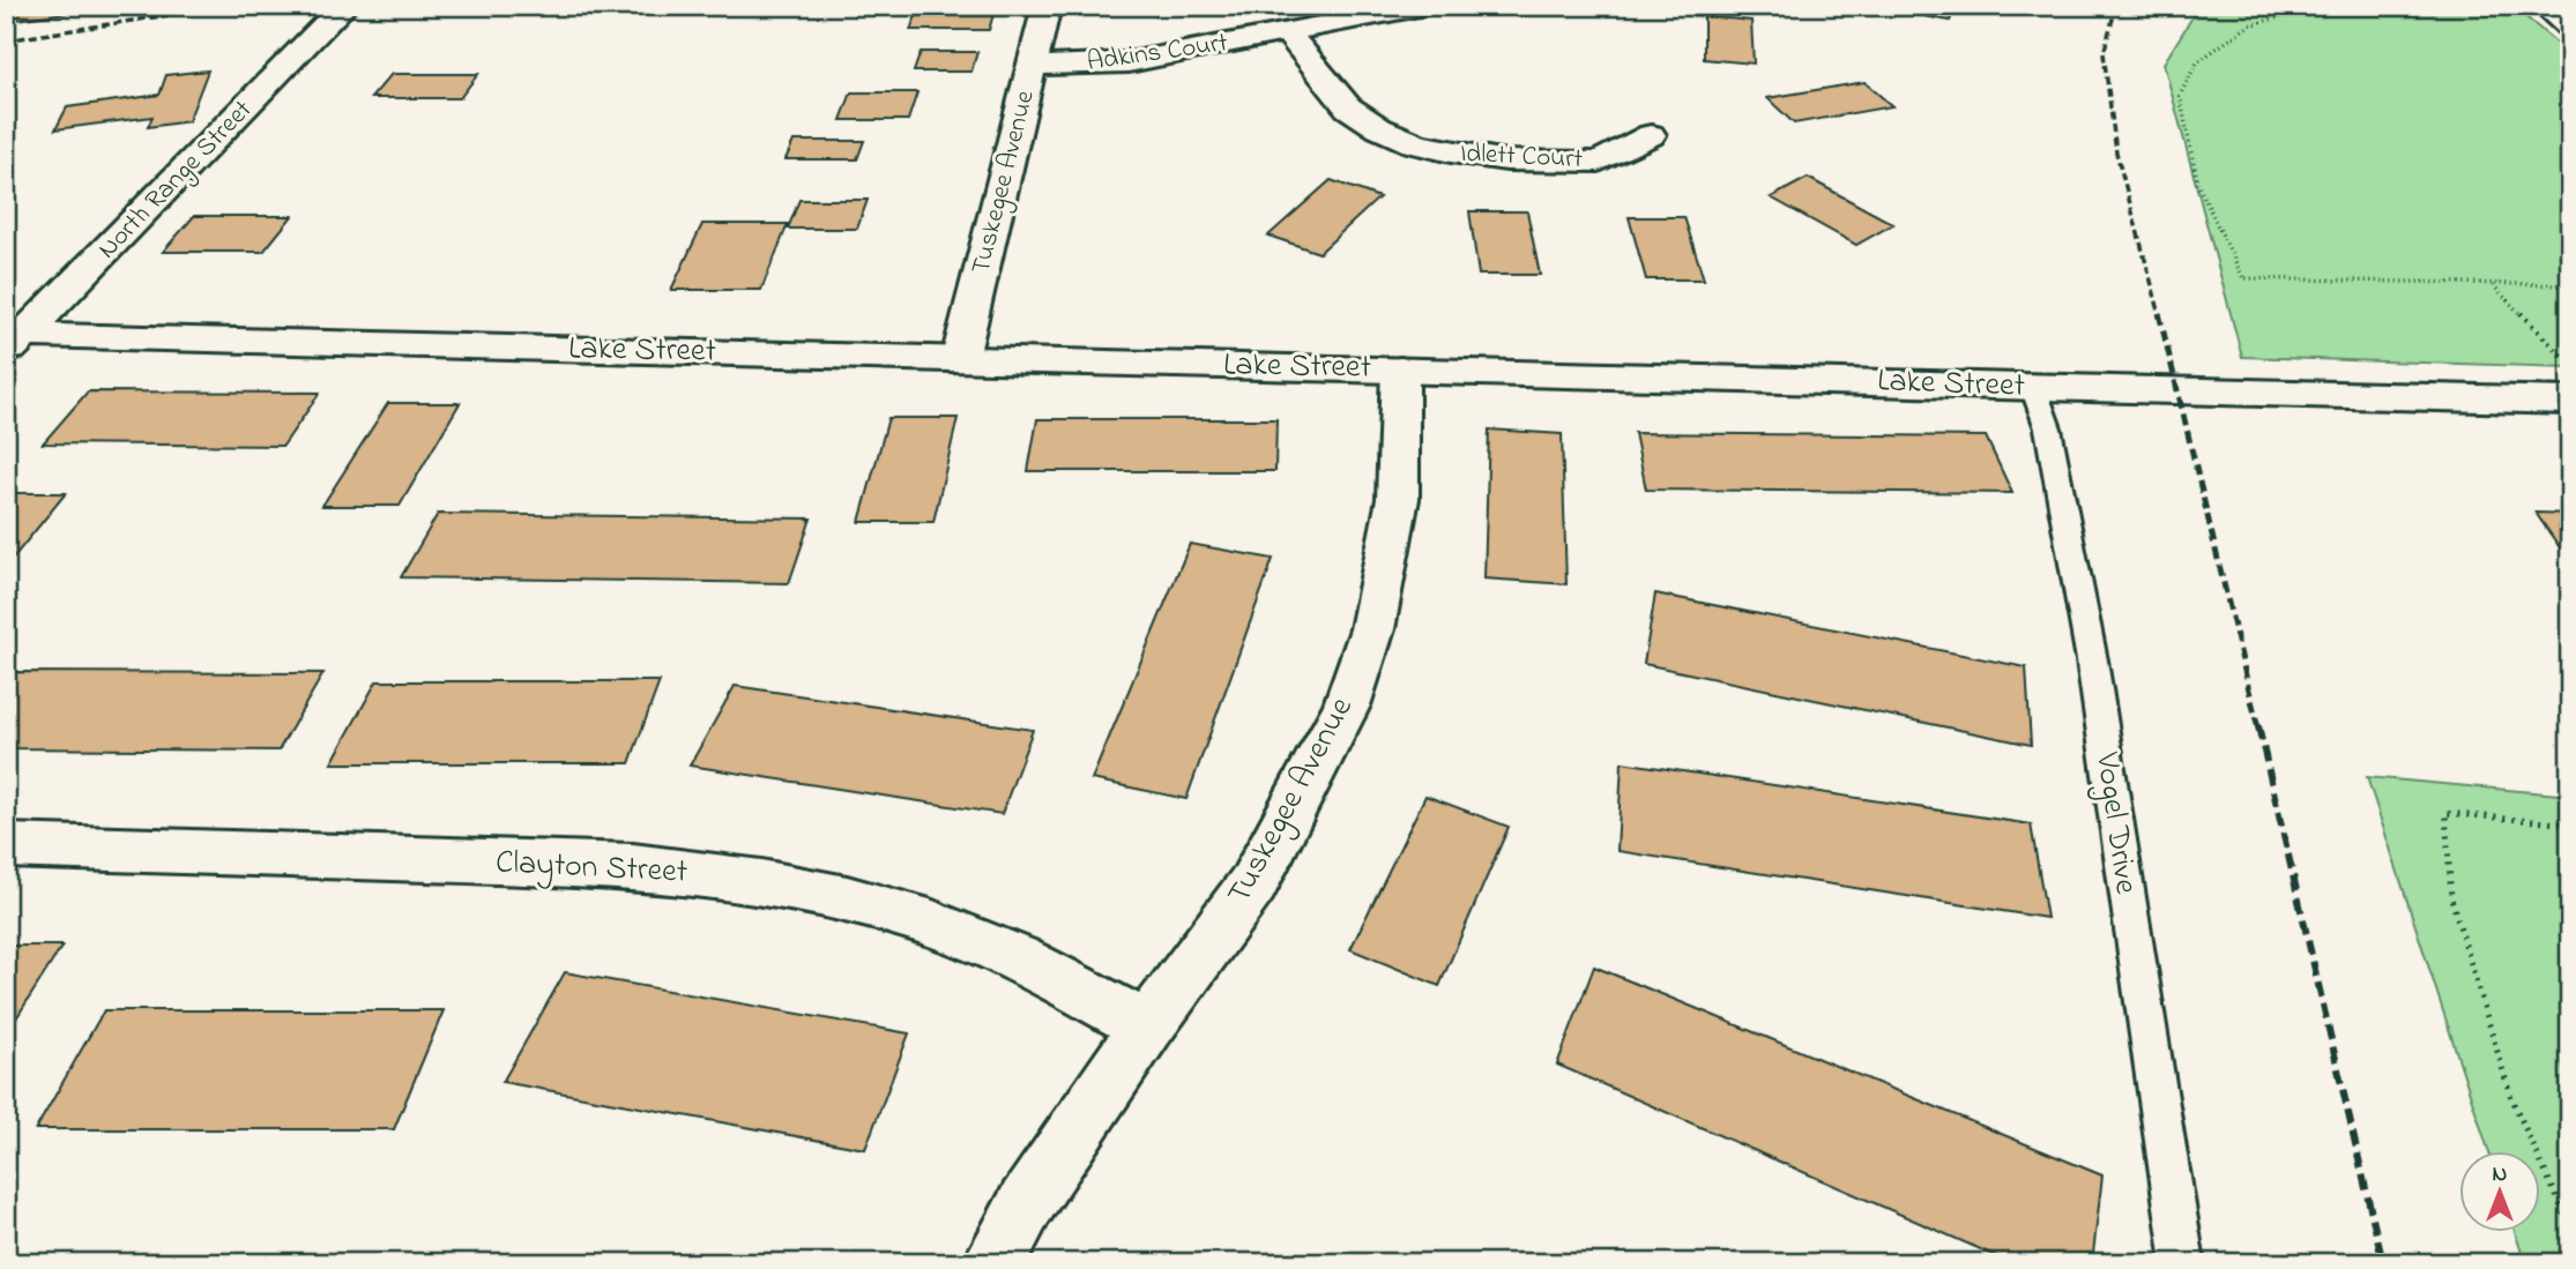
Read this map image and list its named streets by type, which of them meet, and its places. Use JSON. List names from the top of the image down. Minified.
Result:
{"streets":{"street":["Adkins Court","Idlett Court","North Range Street","Tuskegee Avenue","Lake Street","Clayton Street"],"lane":["Vogel Drive"]},"crossings":[["Adkins Court","Idlett Court"],["Adkins Court","Tuskegee Avenue"],["North Range Street","Lake Street"],["Tuskegee Avenue","Lake Street"],["Tuskegee Avenue","Clayton Street"],["Lake Street","Vogel Drive"]],"north":"top"}
